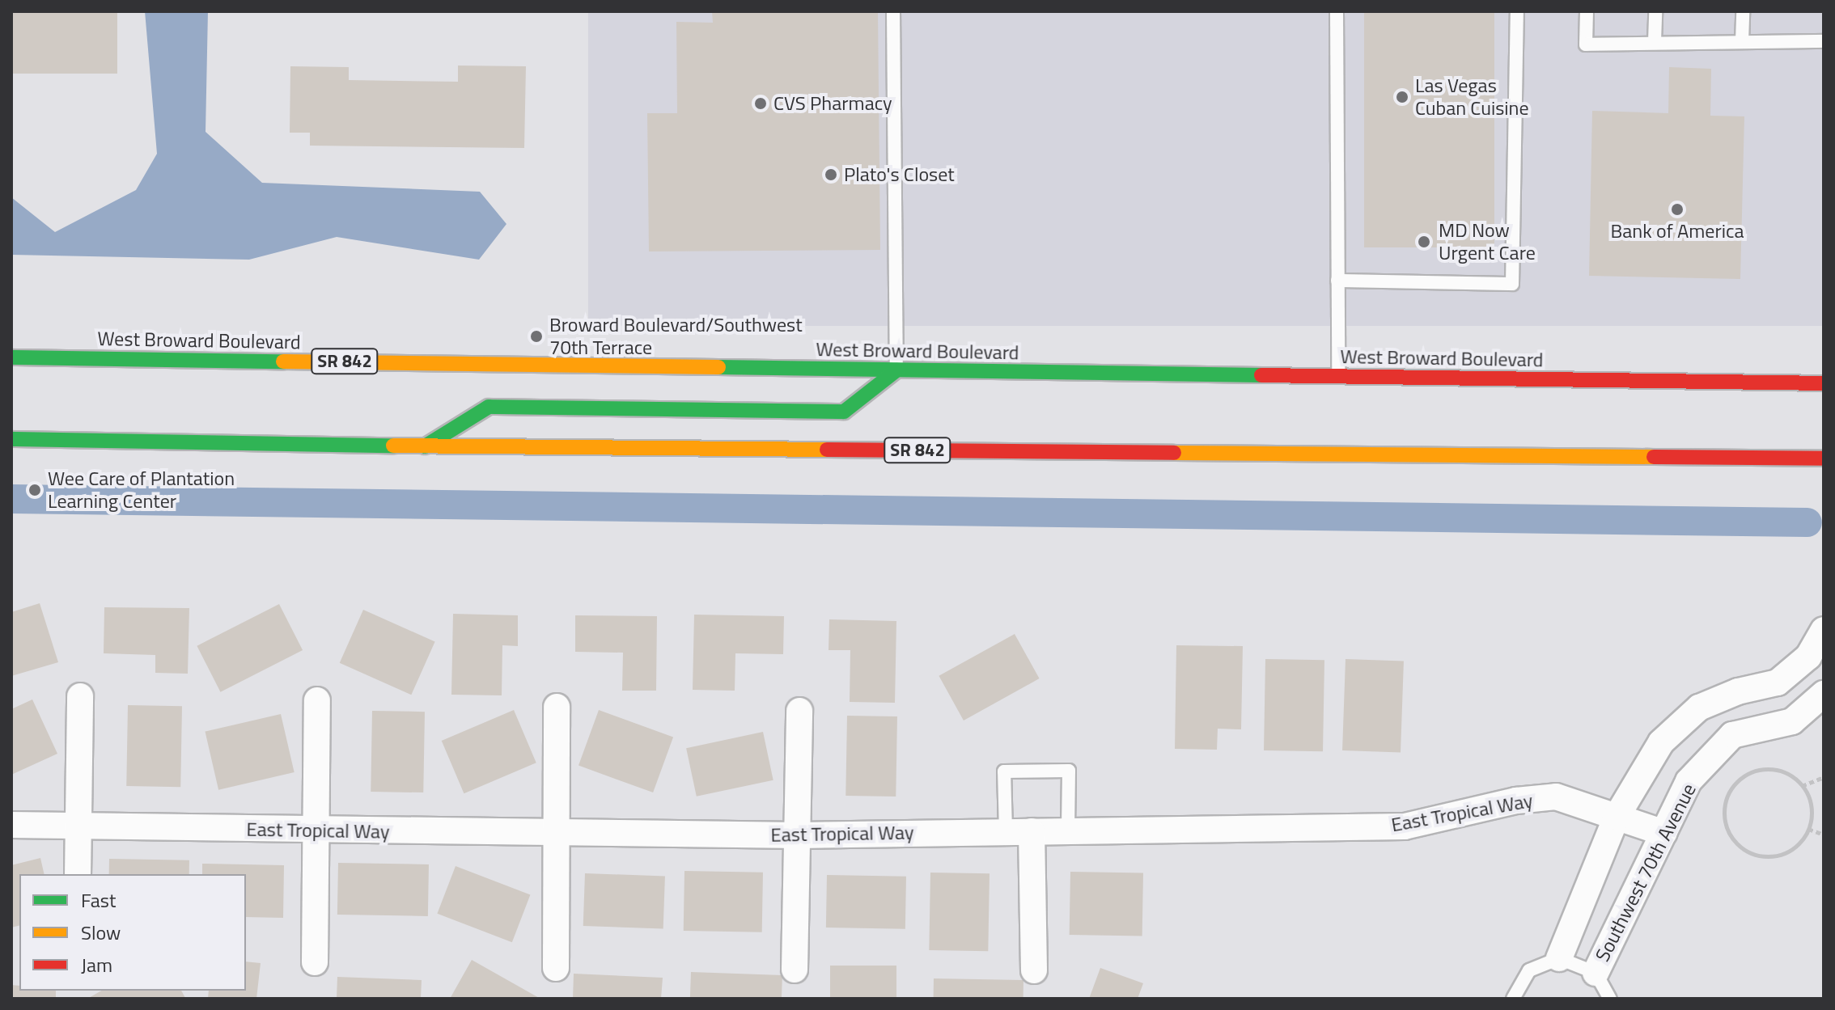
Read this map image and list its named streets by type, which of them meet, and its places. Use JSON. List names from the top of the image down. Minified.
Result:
{"streets":{"main road":["West Broward Boulevard","SR 842"],"street":["East Tropical Way","Southwest 70th Avenue"]},"crossings":[["East Tropical Way","Southwest 70th Avenue"]],"places":["Las Vegas Cuban Cuisine","CVS Pharmacy","Plato's Closet","Bank of America","MD Now Urgent Care","Broward Boulevard/Southwest 70th Terrace","Wee Care of Plantation Learning Center"],"legend":["Fast","Slow","Jam"]}
